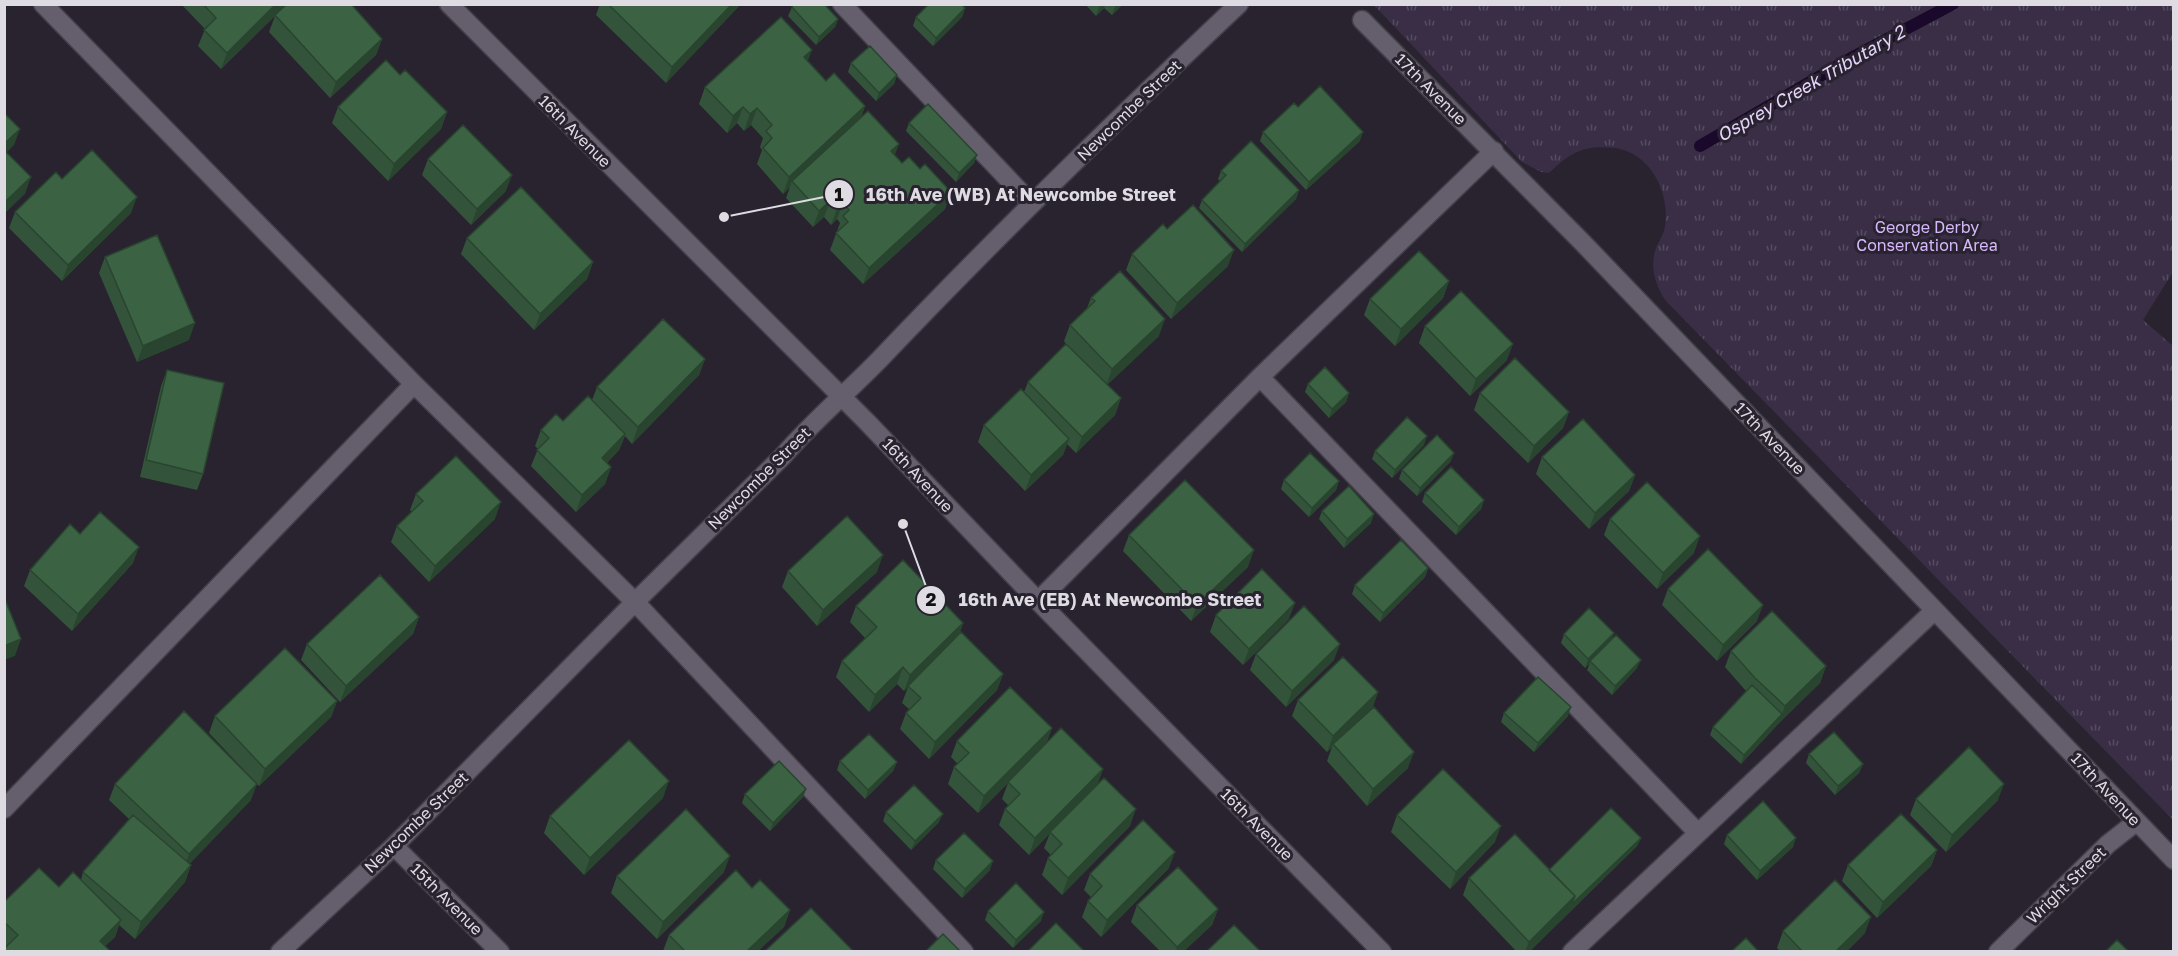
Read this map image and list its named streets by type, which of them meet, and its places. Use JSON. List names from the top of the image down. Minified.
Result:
{"streets":{"street":["17th Avenue","Newcombe Street","16th Avenue","Wright Street","15th Avenue"]},"crossings":[["17th Avenue","Wright Street"],["Newcombe Street","16th Avenue"],["Newcombe Street","15th Avenue"]],"water":["Osprey Creek Tributary 2"],"parks":["George Derby Conservation Area"],"places":["16th Ave (WB) At Newcombe Street","16th Ave (EB) At Newcombe Street"]}
